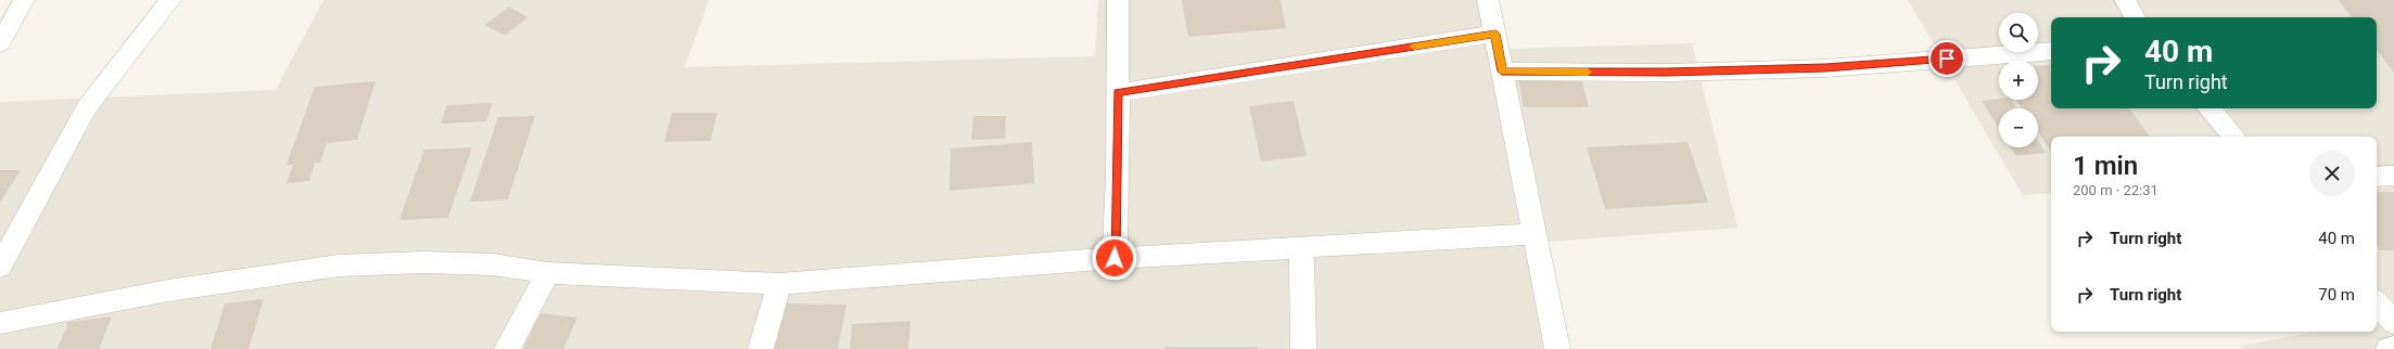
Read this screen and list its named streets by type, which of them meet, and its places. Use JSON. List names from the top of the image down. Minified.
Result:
{"page":{"map_buttons":["+","−"],"turn":["40 m","Turn right"],"heading":["1 min","200 m · 22:31"],"list":[{"name":"Turn right","value":"40 m"},{"name":"Turn right","value":"70 m"}]}}
